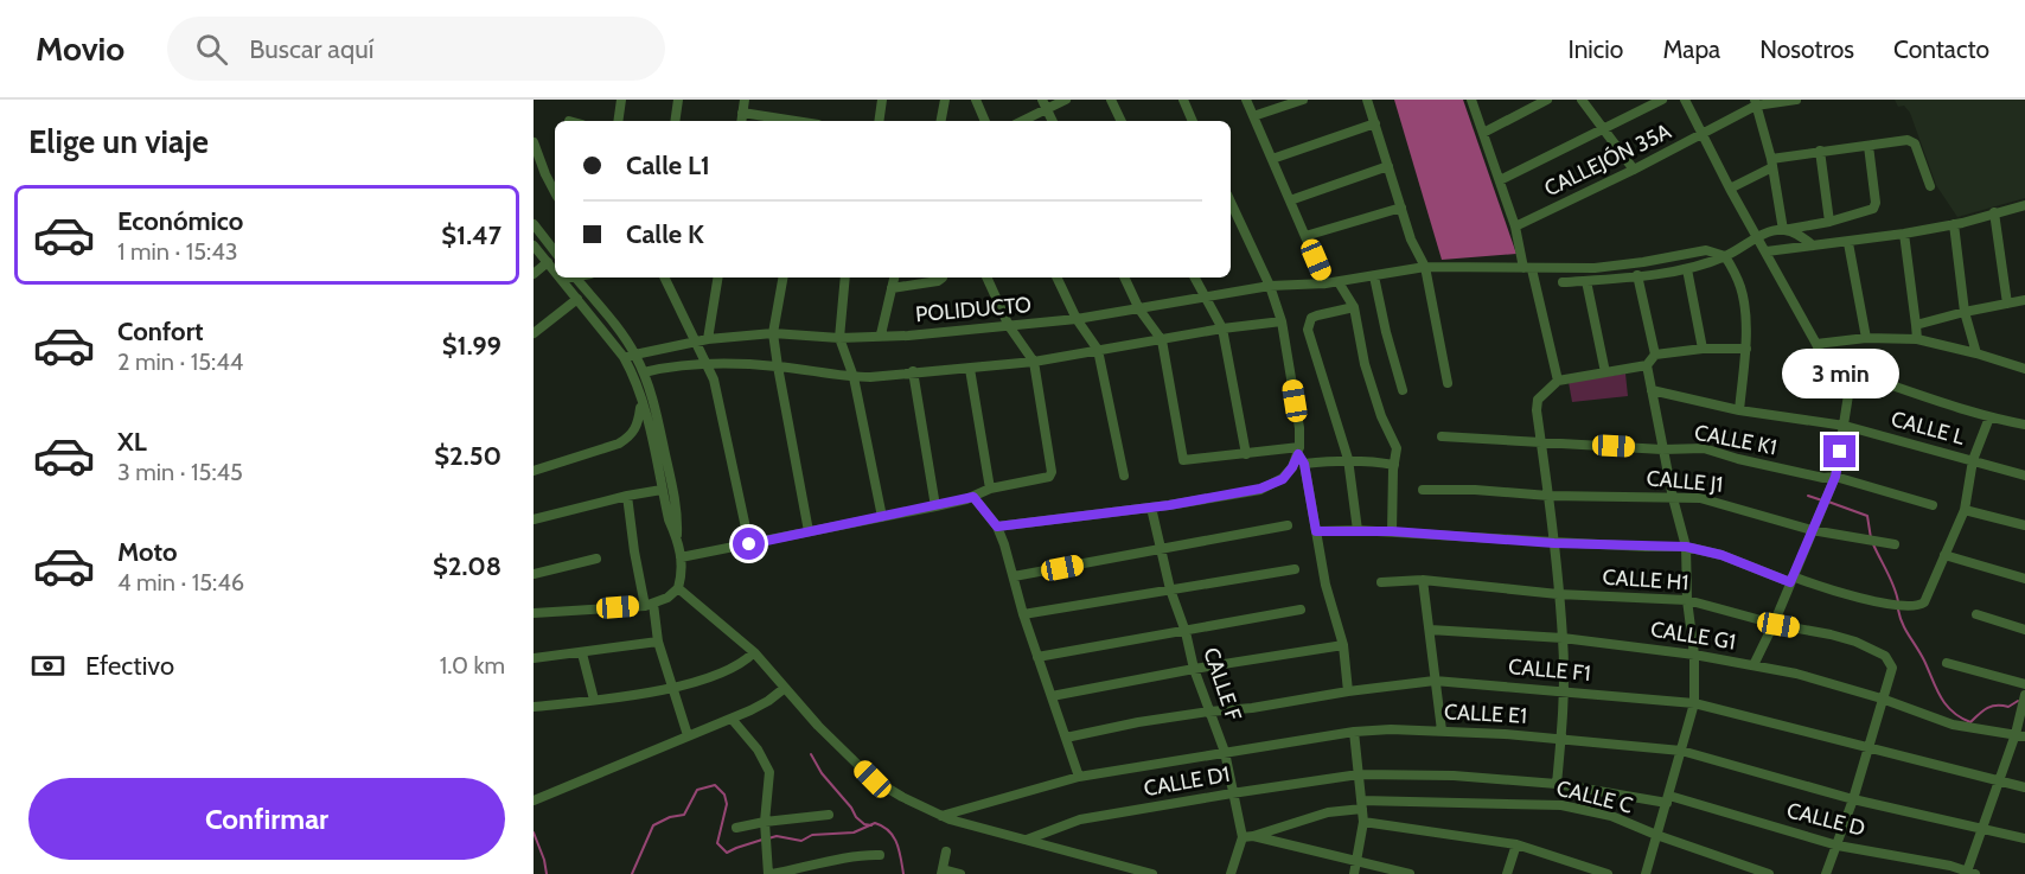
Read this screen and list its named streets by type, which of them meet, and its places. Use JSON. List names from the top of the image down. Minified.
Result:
{"streets":{"street":["CALLEJÓN 35A","POLIDUCTO","CALLE L","CALLE K1","CALLE J1","CALLE H1","CALLE G1","CALLE F1","CALLE F","CALLE E1","CALLE D1","CALLE C","CALLE D"]},"crossings":[["CALLE H1","CALLE G1"],["CALLE F1","CALLE F"],["CALLE F","CALLE E1"],["CALLE F","CALLE D1"],["CALLE F","CALLE C"],["CALLE D1","CALLE D"]],"page":{"header":"Movio","search":"Buscar aquí","nav":["Inicio","Mapa","Nosotros","Contacto"],"heading":"Elige un viaje","banner":["Calle L1","Calle K"],"list":[{"name":"Económico","note":"1 min · 15:43","value":"$1.47"},{"name":"Confort","note":"2 min · 15:44","value":"$1.99"},{"name":"XL","note":"3 min · 15:45","value":"$2.50"},{"name":"Moto","note":"4 min · 15:46","value":"$2.08"}],"bubble":"3 min","pay":["Efectivo","1.0 km"],"buttons":"Confirmar"}}
